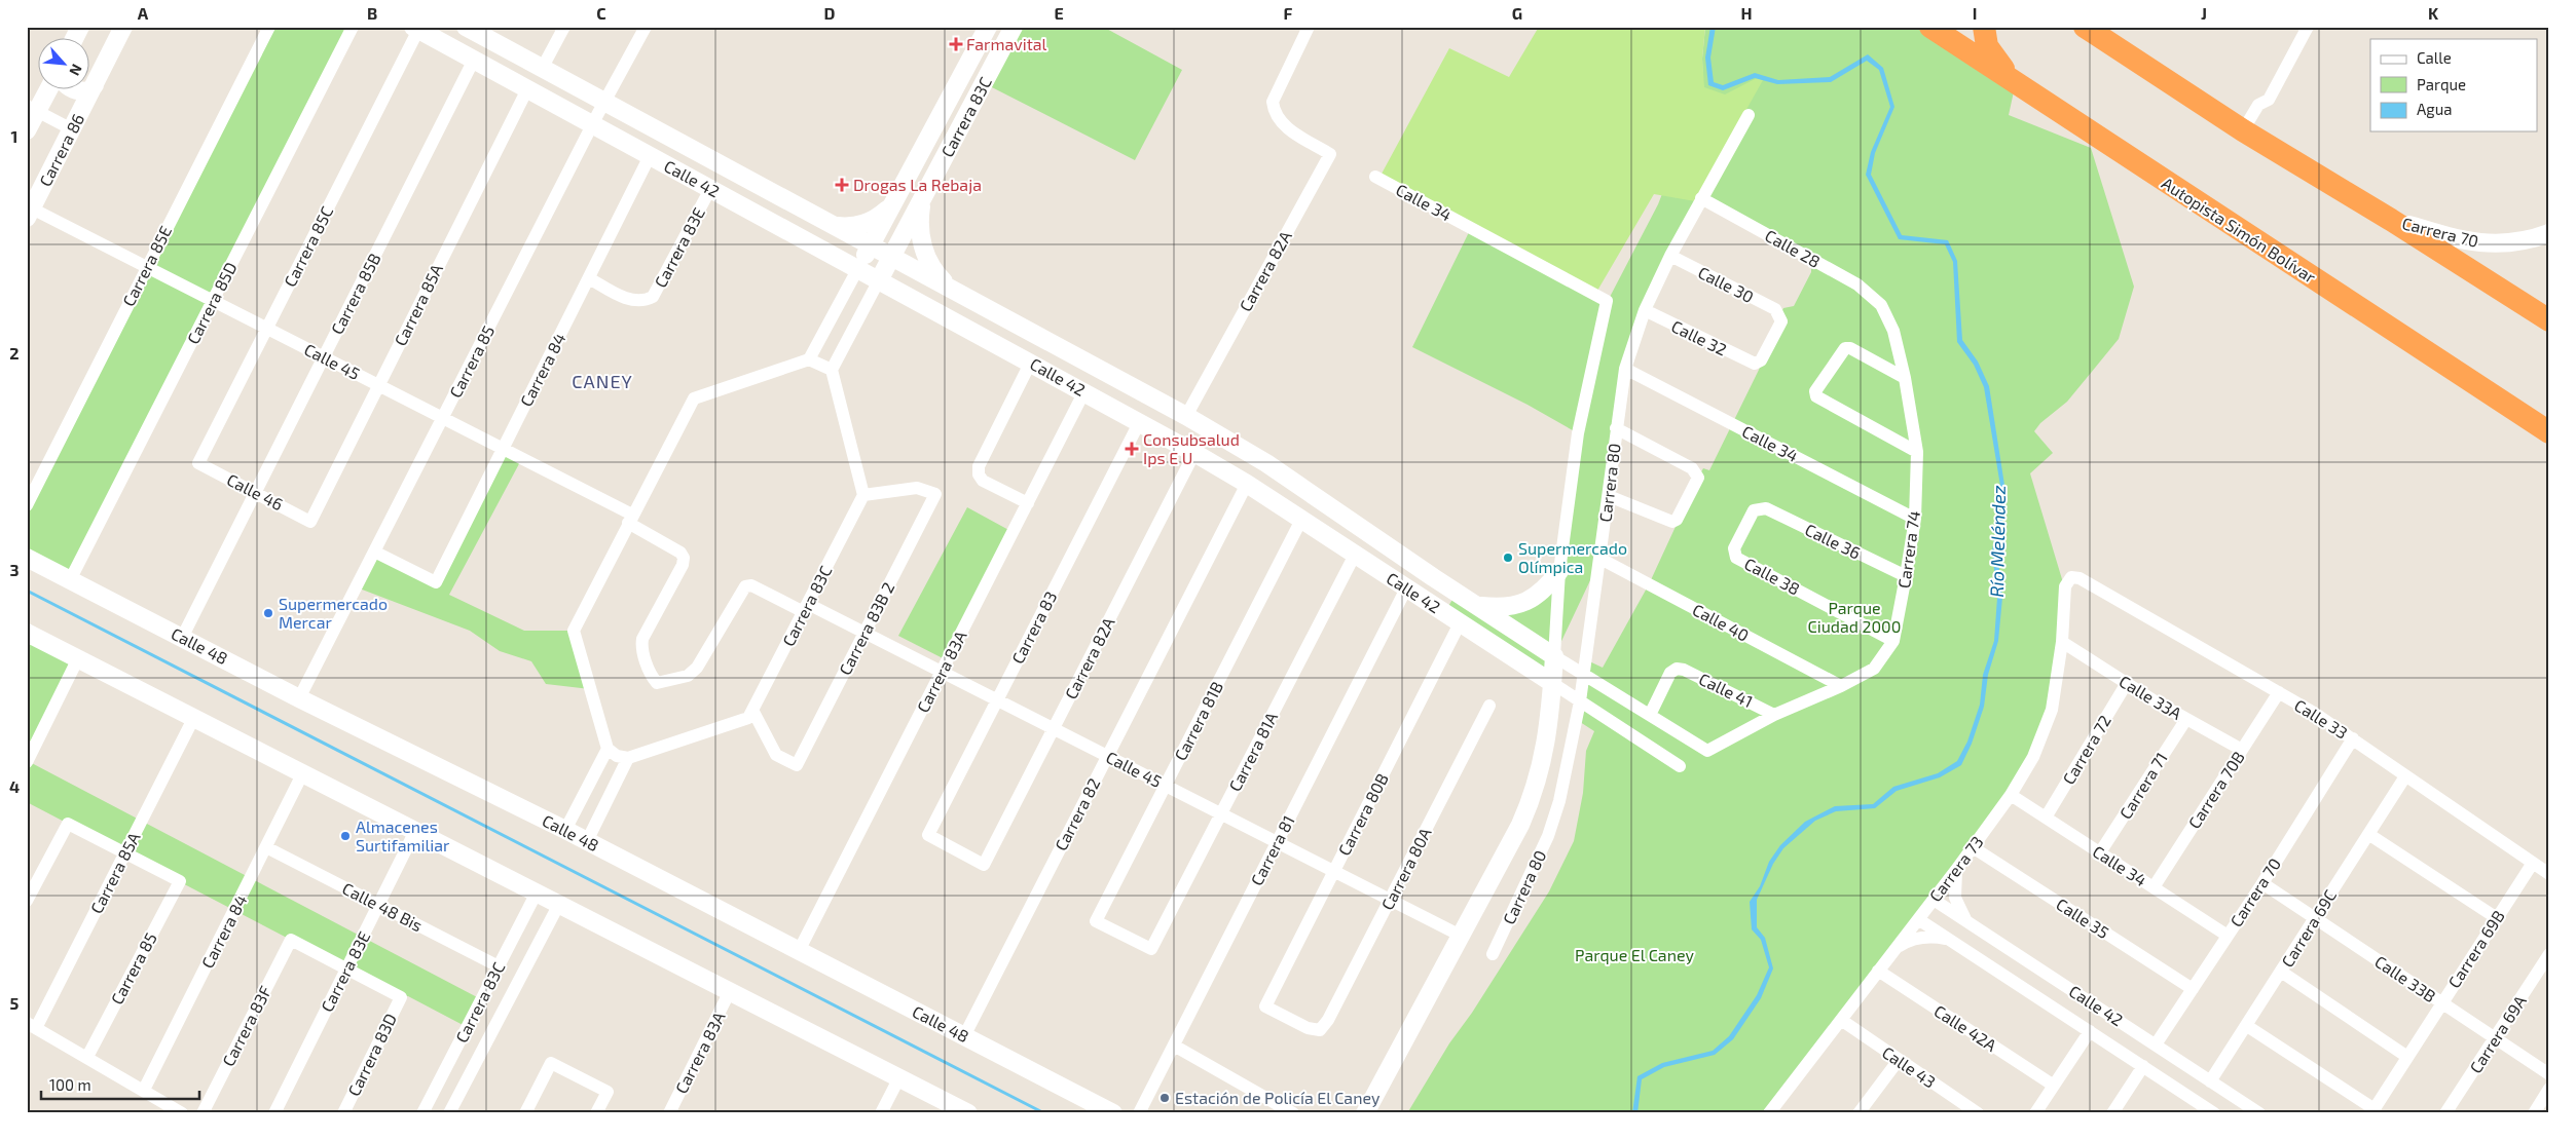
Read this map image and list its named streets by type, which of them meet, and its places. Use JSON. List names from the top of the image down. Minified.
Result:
{"streets":{"highway":["Autopista Simón Bolívar"],"street":["Carrera 83C","Carrera 86","Calle 42","Calle 34","Carrera 70","Carrera 85C","Carrera 83E","Calle 28","Carrera 85E","Carrera 82A","Calle 30","Carrera 85B","Carrera 85D","Carrera 85A","Calle 32","Calle 45","Carrera 85","Carrera 84","Carrera 80","Calle 46","Calle 36","Carrera 74","Calle 38","Calle 40","Carrera 83","Carrera 83B 2","Calle 48","Carrera 83A","Calle 41","Calle 33A","Calle 33","Carrera 81B","Carrera 72","Carrera 81A","Carrera 71","Carrera 70B","Carrera 82","Carrera 80B","Carrera 81","Carrera 80A","Carrera 73","Calle 48 Bis","Calle 35","Carrera 69C","Carrera 69B","Calle 33B","Carrera 83F","Calle 42A","Carrera 69A","Carrera 83D","Calle 43"]},"crossings":[["Carrera 83C","Calle 42"],["Carrera 83C","Calle 45"],["Carrera 83C","Carrera 83B 2"],["Carrera 83C","Calle 48 Bis"],["Carrera 86","Calle 45"],["Calle 42","Carrera 70"],["Calle 42","Carrera 85C"],["Calle 42","Carrera 83E"],["Calle 42","Carrera 82A"],["Calle 42","Carrera 85B"],["Calle 42","Carrera 85A"],["Calle 42","Carrera 85"],["Calle 42","Carrera 84"],["Calle 42","Carrera 80"],["Calle 42","Carrera 74"],["Calle 42","Carrera 83"],["Calle 42","Carrera 83A"],["Calle 42","Calle 41"],["Calle 42","Carrera 81B"],["Calle 42","Carrera 81A"],["Calle 42","Carrera 82"],["Calle 42","Carrera 80B"],["Calle 42","Carrera 81"],["Calle 42","Carrera 73"],["Calle 42","Carrera 69C"],["Calle 34","Carrera 70"],["Calle 34","Carrera 80"],["Calle 34","Carrera 74"],["Calle 34","Carrera 72"],["Calle 34","Carrera 71"],["Calle 34","Carrera 70B"],["Calle 34","Carrera 73"],["Carrera 70","Calle 33"],["Carrera 70","Calle 35"],["Carrera 70","Calle 33B"],["Carrera 85C","Calle 45"],["Carrera 85C","Calle 46"],["Carrera 83E","Carrera 84"],["Carrera 83E","Calle 48 Bis"],["Carrera 83E","Carrera 83D"],["Calle 28","Carrera 80"],["Calle 28","Carrera 74"],["Carrera 85E","Calle 45"],["Carrera 82A","Calle 45"],["Carrera 82A","Carrera 83"],["Calle 30","Calle 32"],["Calle 30","Carrera 80"],["Carrera 85B","Calle 45"],["Carrera 85B","Calle 46"],["Carrera 85B","Calle 48"],["Carrera 85D","Calle 45"],["Carrera 85D","Calle 48"],["Carrera 85A","Calle 45"],["Carrera 85A","Carrera 85"],["Carrera 85A","Calle 46"],["Calle 32","Carrera 80"],["Calle 45","Carrera 85"],["Calle 45","Carrera 84"],["Calle 45","Carrera 80"],["Calle 45","Carrera 83"],["Calle 45","Carrera 83B 2"],["Calle 45","Carrera 83A"],["Calle 45","Carrera 81B"],["Calle 45","Carrera 81A"],["Calle 45","Carrera 82"],["Calle 45","Carrera 80B"],["Calle 45","Carrera 81"],["Calle 45","Carrera 80A"],["Carrera 85","Carrera 84"],["Carrera 85","Calle 48"],["Carrera 84","Calle 48 Bis"],["Carrera 80","Calle 40"],["Calle 36","Carrera 74"],["Calle 36","Calle 38"],["Carrera 74","Calle 38"],["Carrera 74","Calle 40"],["Carrera 74","Calle 41"],["Calle 48","Carrera 83A"],["Calle 48","Carrera 82"],["Calle 33A","Carrera 72"],["Calle 33A","Carrera 71"],["Calle 33A","Carrera 70B"],["Calle 33A","Carrera 73"],["Calle 33","Carrera 70B"],["Calle 33","Carrera 73"],["Calle 33","Carrera 69C"],["Calle 33","Carrera 69B"],["Carrera 81B","Carrera 81A"],["Carrera 80B","Carrera 80A"],["Carrera 73","Calle 35"],["Carrera 73","Calle 42A"],["Carrera 73","Calle 43"],["Carrera 69C","Calle 33B"],["Carrera 69B","Calle 33B"],["Calle 33B","Carrera 69A"],["Carrera 83F","Carrera 83D"]],"districts":["CANEY"],"water":["Río Meléndez"],"parks":["Parque Ciudad 2000","Parque El Caney"],"places":{"health":["Farmavital","Drogas La Rebaja","Consubsalud Ips E U"],"other":["Supermercado Olímpica","Supermercado Mercar","Almacenes Surtifamiliar","Estación de Policía El Caney"]},"legend":["Calle","Parque","Agua"],"scale_bar":"100 m","north":"bottom right","grid":{"columns":["A","B","C","D","E","F","G","H","I","J","K"],"rows":["1","2","3","4","5"]}}
